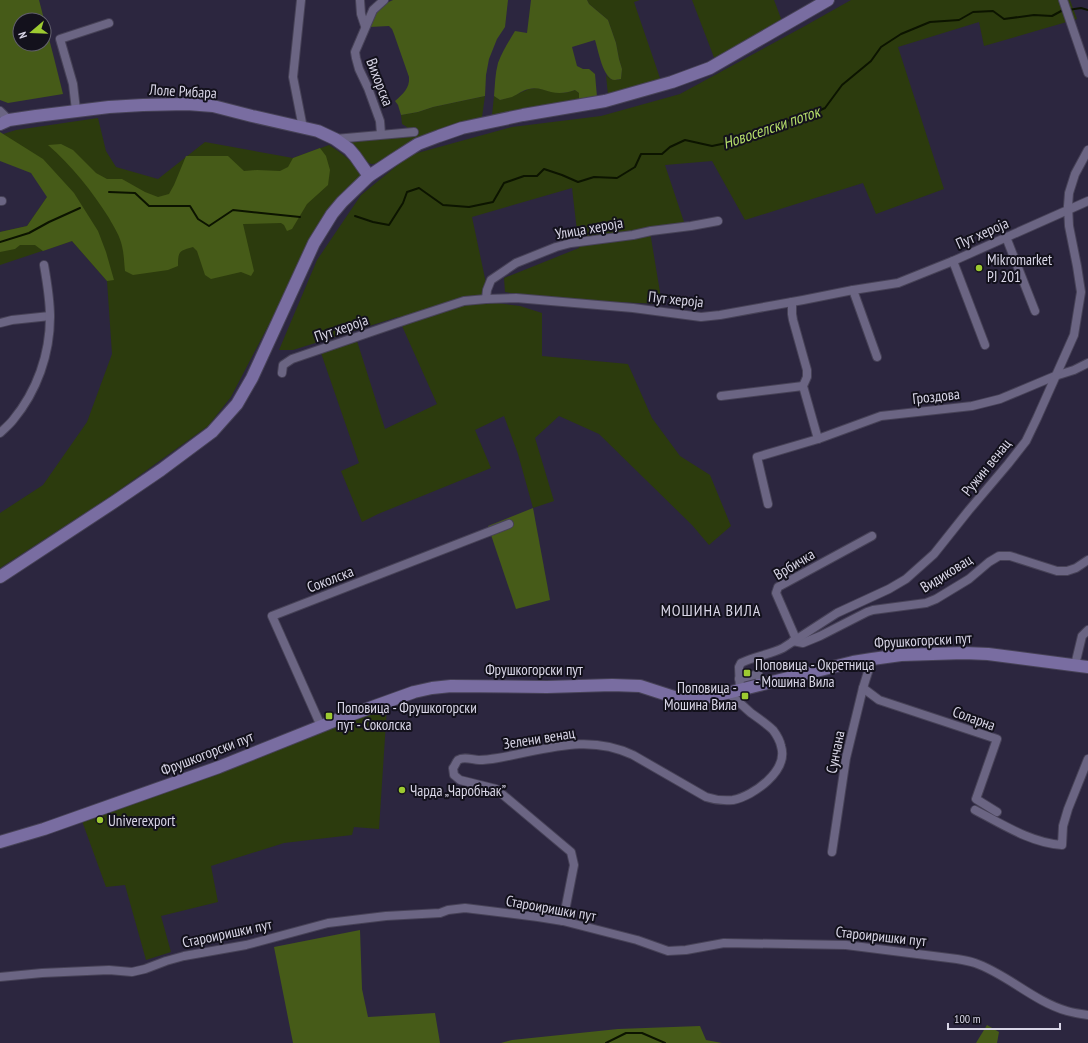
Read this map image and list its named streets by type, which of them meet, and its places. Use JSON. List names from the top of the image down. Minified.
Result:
{"streets":{"street":["Вихорска","Лоле Рибара","Улица хероја","Пут хероја","Гроздова","Ружин венац","Врбичка","Видиковац","Соколска","Фрушкогорски пут","Соларна","Зелени венац","Сунчана","Староиришки пут"]},"crossings":[["Улица хероја","Пут хероја"],["Пут хероја","Ружин венац"],["Гроздова","Ружин венац"],["Ружин венац","Врбичка"],["Ружин венац","Видиковац"],["Ружин венац","Фрушкогорски пут"],["Ружин венац","Зелени венац"],["Врбичка","Видиковац"],["Соколска","Фрушкогорски пут"],["Фрушкогорски пут","Зелени венац"],["Фрушкогорски пут","Сунчана"],["Соларна","Сунчана"],["Зелени венац","Староиришки пут"]],"districts":["МОШИНА ВИЛА"],"water":["Новоселски поток"],"places":{"other":["Mikromarket PJ 201","Чарда „Чаробњак”","Univerexport"],"transit":["Поповица - Окретница - Мошина Вила","Поповица - Мошина Вила","Поповица - Фрушкогорски пут - Соколска"]},"scale_bar":"100 m","north":"left"}
